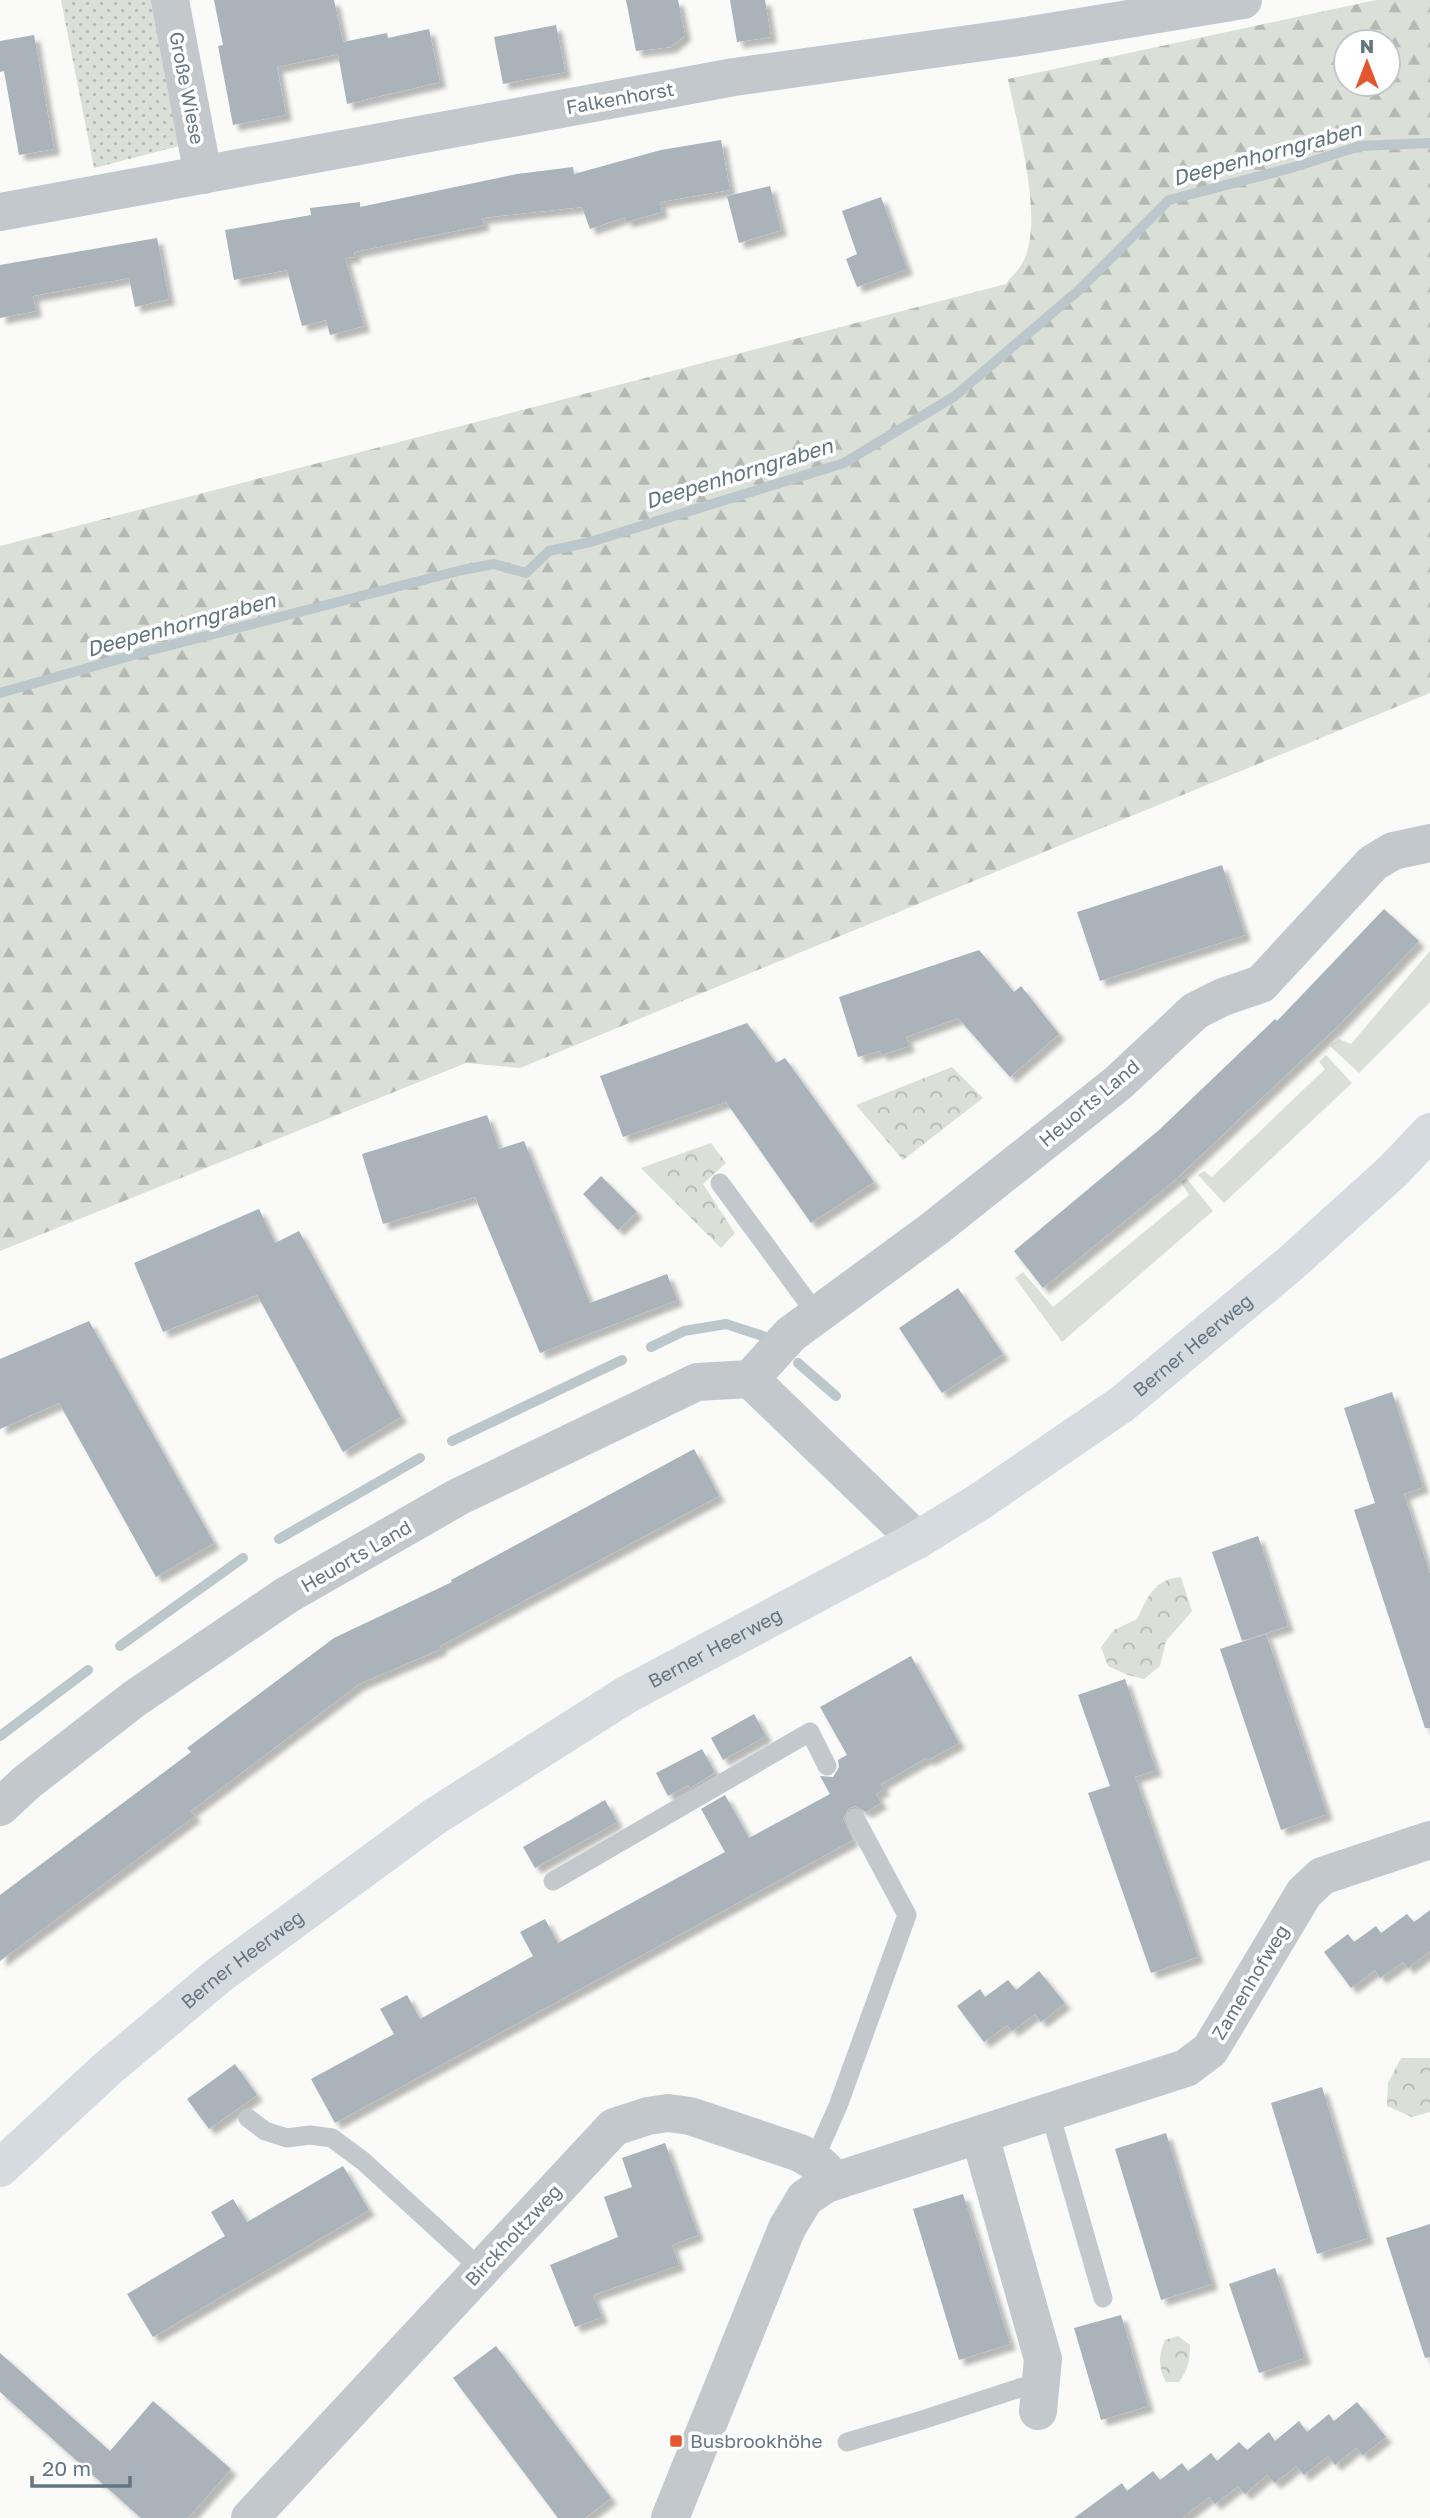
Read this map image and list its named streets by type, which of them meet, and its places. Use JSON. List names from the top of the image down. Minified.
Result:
{"streets":{"main road":["Berner Heerweg"],"street":["Große Wiese","Falkenhorst","Heuorts Land","Zamenhofweg","Birckholtzweg"]},"crossings":[["Große Wiese","Falkenhorst"],["Zamenhofweg","Birckholtzweg"]],"water":["Deepenhorngraben"],"places":{"transit":["Busbrookhöhe"]},"scale_bar":"20 m","north":"top"}
